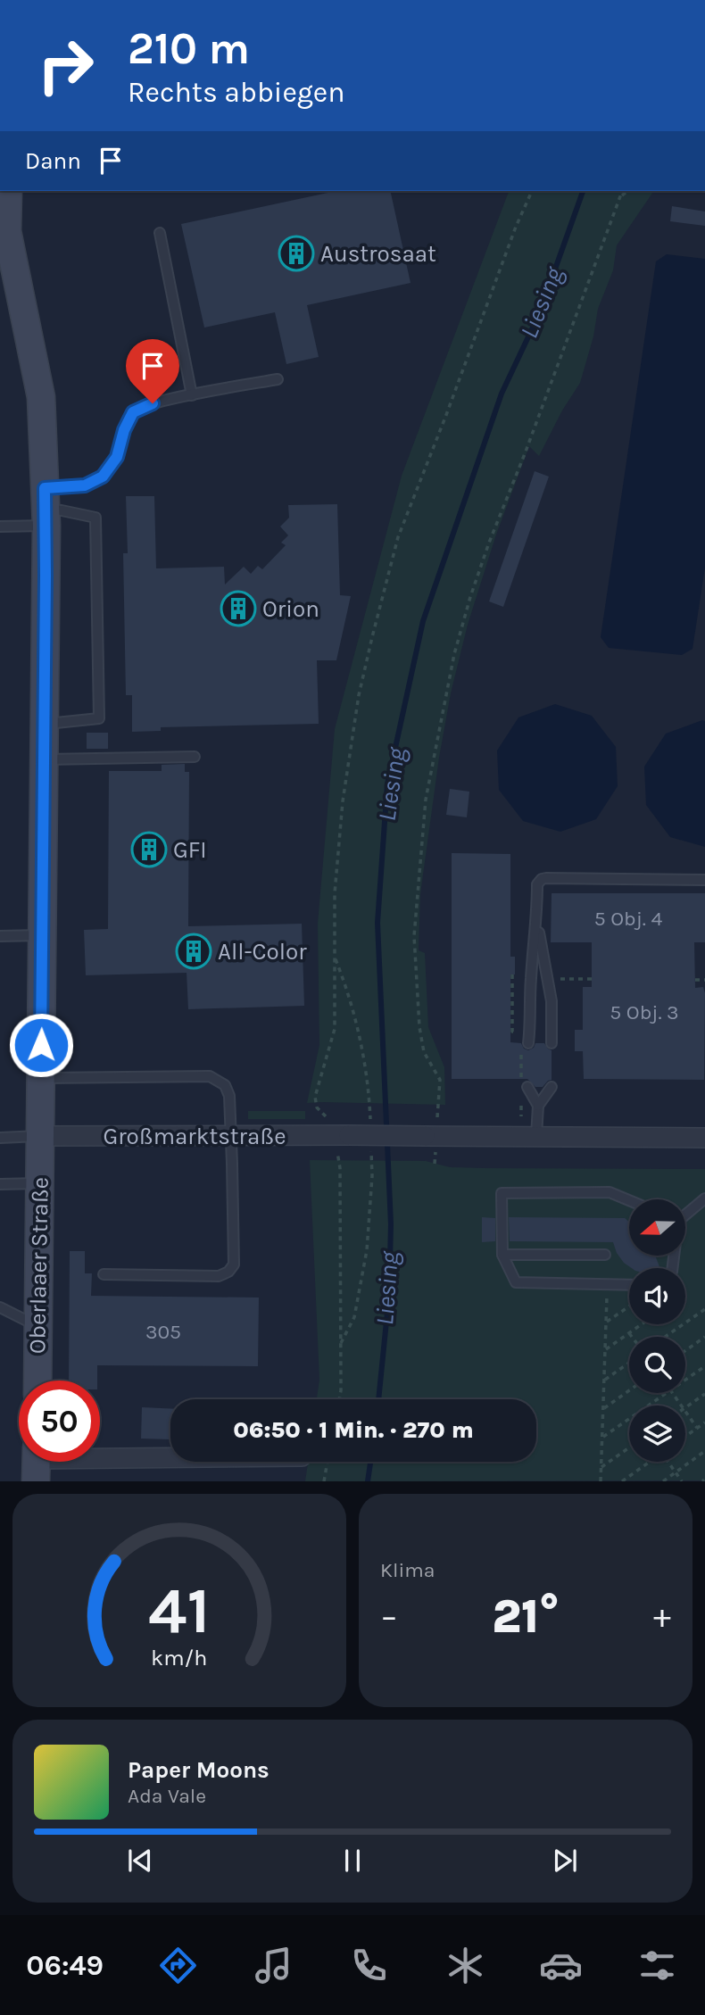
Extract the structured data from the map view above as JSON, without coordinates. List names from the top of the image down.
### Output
{
  "streets": {
    "main road": ["Oberlaaer Straße"],
    "street": ["Großmarktstraße"]
  },
  "crossings": [
    ["Großmarktstraße", "Oberlaaer Straße"]
  ],
  "water": ["Liesing"],
  "places": {
    "building": [
      "Austrosaat",
      "Orion",
      "GFI",
      "All-Color"
    ]
  },
  "house_numbers": ["5 Obj. 4", "5 Obj. 3", "305"],
  "north": "left",
  "page": {
    "turn": ["210 m", "Rechts abbiegen"],
    "then": "Dann",
    "limit": "50",
    "trip": "06:50 · 1 Min. · 270 m",
    "tile": "Klima",
    "heat": ["−", "21°", "+"],
    "song": ["Paper Moons", "Ada Vale"],
    "tabs": "06:49",
    "gauge": ["41", "km/h"]
  }
}
